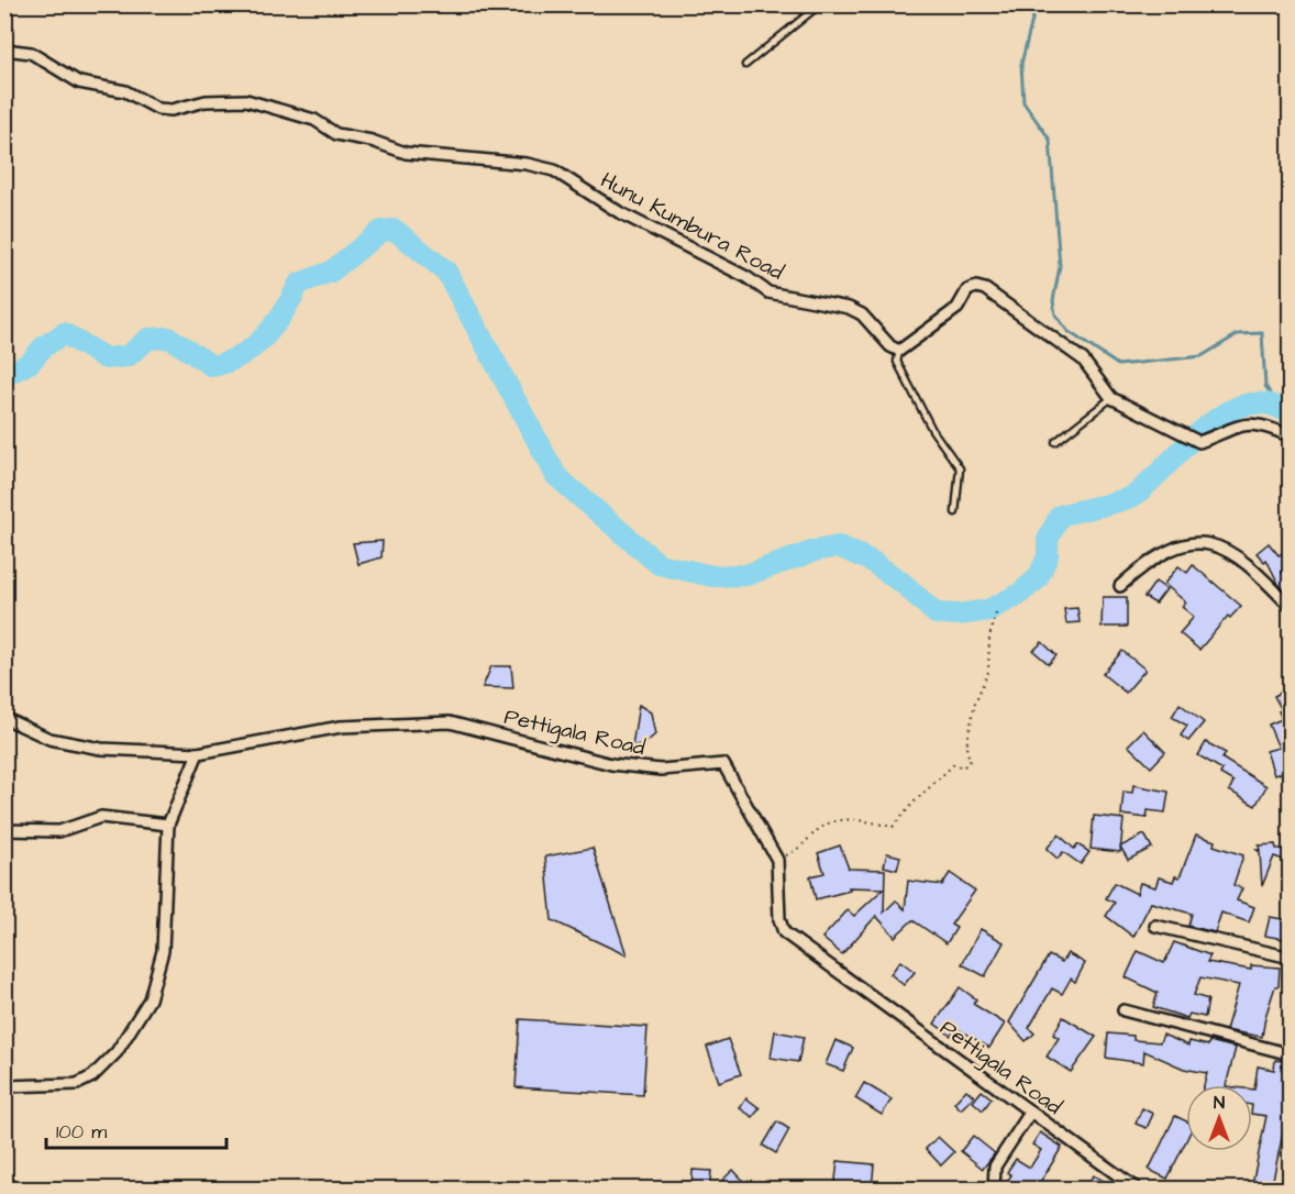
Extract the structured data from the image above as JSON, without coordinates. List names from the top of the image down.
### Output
{
  "streets": {
    "street": ["Hunu Kumbura Road", "Pettigala Road"]
  },
  "scale_bar": "100 m",
  "north": "top"
}
